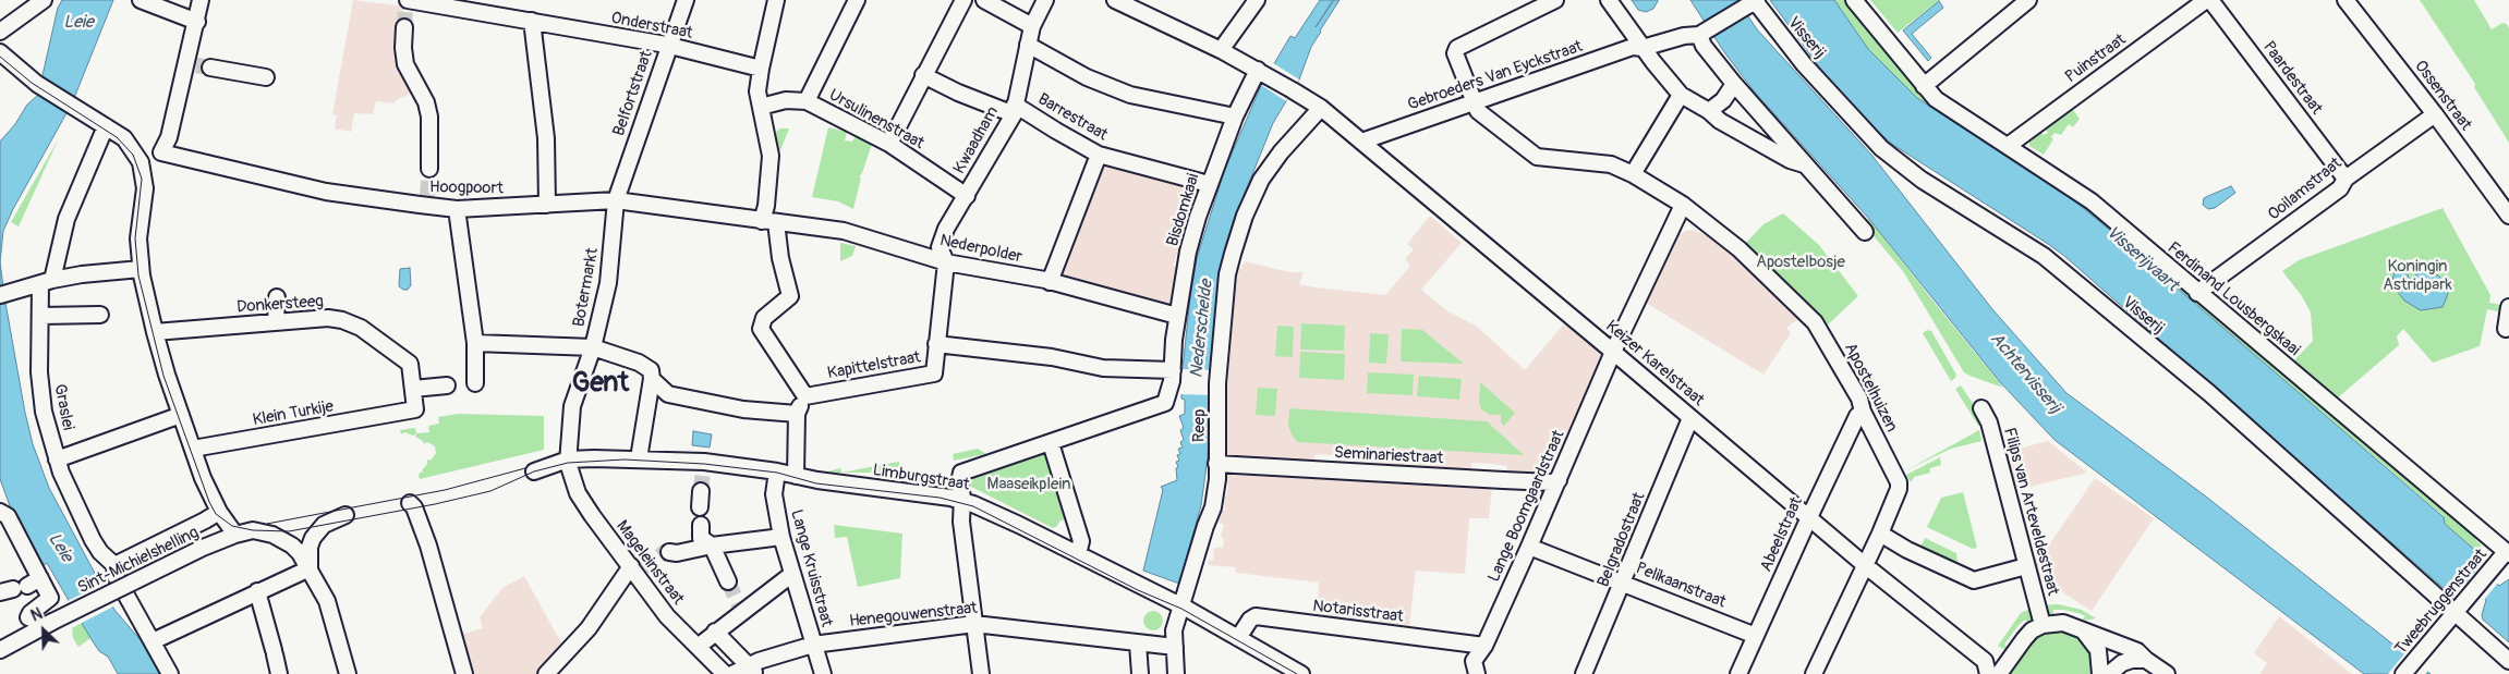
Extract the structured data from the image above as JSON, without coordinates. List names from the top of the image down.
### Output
{
  "streets": {
    "street": [
      "Onderstraat",
      "Visserij",
      "Puinstraat",
      "Gebroeders Van Eyckstraat",
      "Paardestraat",
      "Belfortstraat",
      "Ossenstraat",
      "Barrestraat",
      "Ursulinenstraat",
      "Kwaadham",
      "Hoogpoort",
      "Ooilamstraat",
      "Bisdomkaai",
      "Nederpolder",
      "Botermarkt",
      "Ferdinand Lousbergskaai",
      "Donkersteeg",
      "Keizer Karelstraat",
      "Kapittelstraat",
      "Apostelhuizen",
      "Graslei",
      "Klein Turkije",
      "Reep",
      "Seminariestraat",
      "Limburgstraat",
      "Lange Boomgaardstraat",
      "Filips van Arteveldestraat",
      "Abeelstraat",
      "Belgradostraat",
      "Sint-Michielshelling",
      "Mageleinstraat",
      "Lange Kruisstraat",
      "Pelikaanstraat",
      "Tweebruggenstraat",
      "Notarisstraat",
      "Henegouwenstraat"
    ]
  },
  "crossings": [
    ["Onderstraat", "Belfortstraat"],
    ["Visserij", "Tweebruggenstraat"],
    ["Puinstraat", "Ferdinand Lousbergskaai"],
    ["Gebroeders Van Eyckstraat", "Keizer Karelstraat"],
    ["Gebroeders Van Eyckstraat", "Apostelhuizen"],
    ["Paardestraat", "Ooilamstraat"],
    ["Belfortstraat", "Hoogpoort"],
    ["Belfortstraat", "Botermarkt"],
    ["Ossenstraat", "Ooilamstraat"],
    ["Barrestraat", "Kwaadham"],
    ["Barrestraat", "Bisdomkaai"],
    ["Ursulinenstraat", "Kwaadham"],
    ["Kwaadham", "Nederpolder"],
    ["Kwaadham", "Kapittelstraat"],
    ["Hoogpoort", "Nederpolder"],
    ["Hoogpoort", "Botermarkt"],
    ["Ooilamstraat", "Ferdinand Lousbergskaai"],
    ["Bisdomkaai", "Nederpolder"],
    ["Bisdomkaai", "Keizer Karelstraat"],
    ["Nederpolder", "Kapittelstraat"],
    ["Botermarkt", "Mageleinstraat"],
    ["Ferdinand Lousbergskaai", "Tweebruggenstraat"],
    ["Donkersteeg", "Klein Turkije"],
    ["Keizer Karelstraat", "Apostelhuizen"],
    ["Keizer Karelstraat", "Reep"],
    ["Keizer Karelstraat", "Lange Boomgaardstraat"],
    ["Keizer Karelstraat", "Abeelstraat"],
    ["Keizer Karelstraat", "Belgradostraat"],
    ["Apostelhuizen", "Lange Boomgaardstraat"],
    ["Apostelhuizen", "Abeelstraat"],
    ["Reep", "Seminariestraat"],
    ["Reep", "Limburgstraat"],
    ["Reep", "Henegouwenstraat"],
    ["Seminariestraat", "Lange Boomgaardstraat"],
    ["Limburgstraat", "Mageleinstraat"],
    ["Limburgstraat", "Lange Kruisstraat"],
    ["Limburgstraat", "Notarisstraat"],
    ["Lange Boomgaardstraat", "Pelikaanstraat"],
    ["Lange Boomgaardstraat", "Notarisstraat"],
    ["Abeelstraat", "Pelikaanstraat"],
    ["Belgradostraat", "Pelikaanstraat"],
    ["Lange Kruisstraat", "Henegouwenstraat"]
  ],
  "districts": ["Gent"],
  "water": [
    "Leie",
    "Visserijvaart",
    "Nederschelde",
    "Achtervisserij"
  ],
  "parks": ["Apostelbosje", "Koningin Astridpark", "Maaseikplein"],
  "north": "top left"
}
